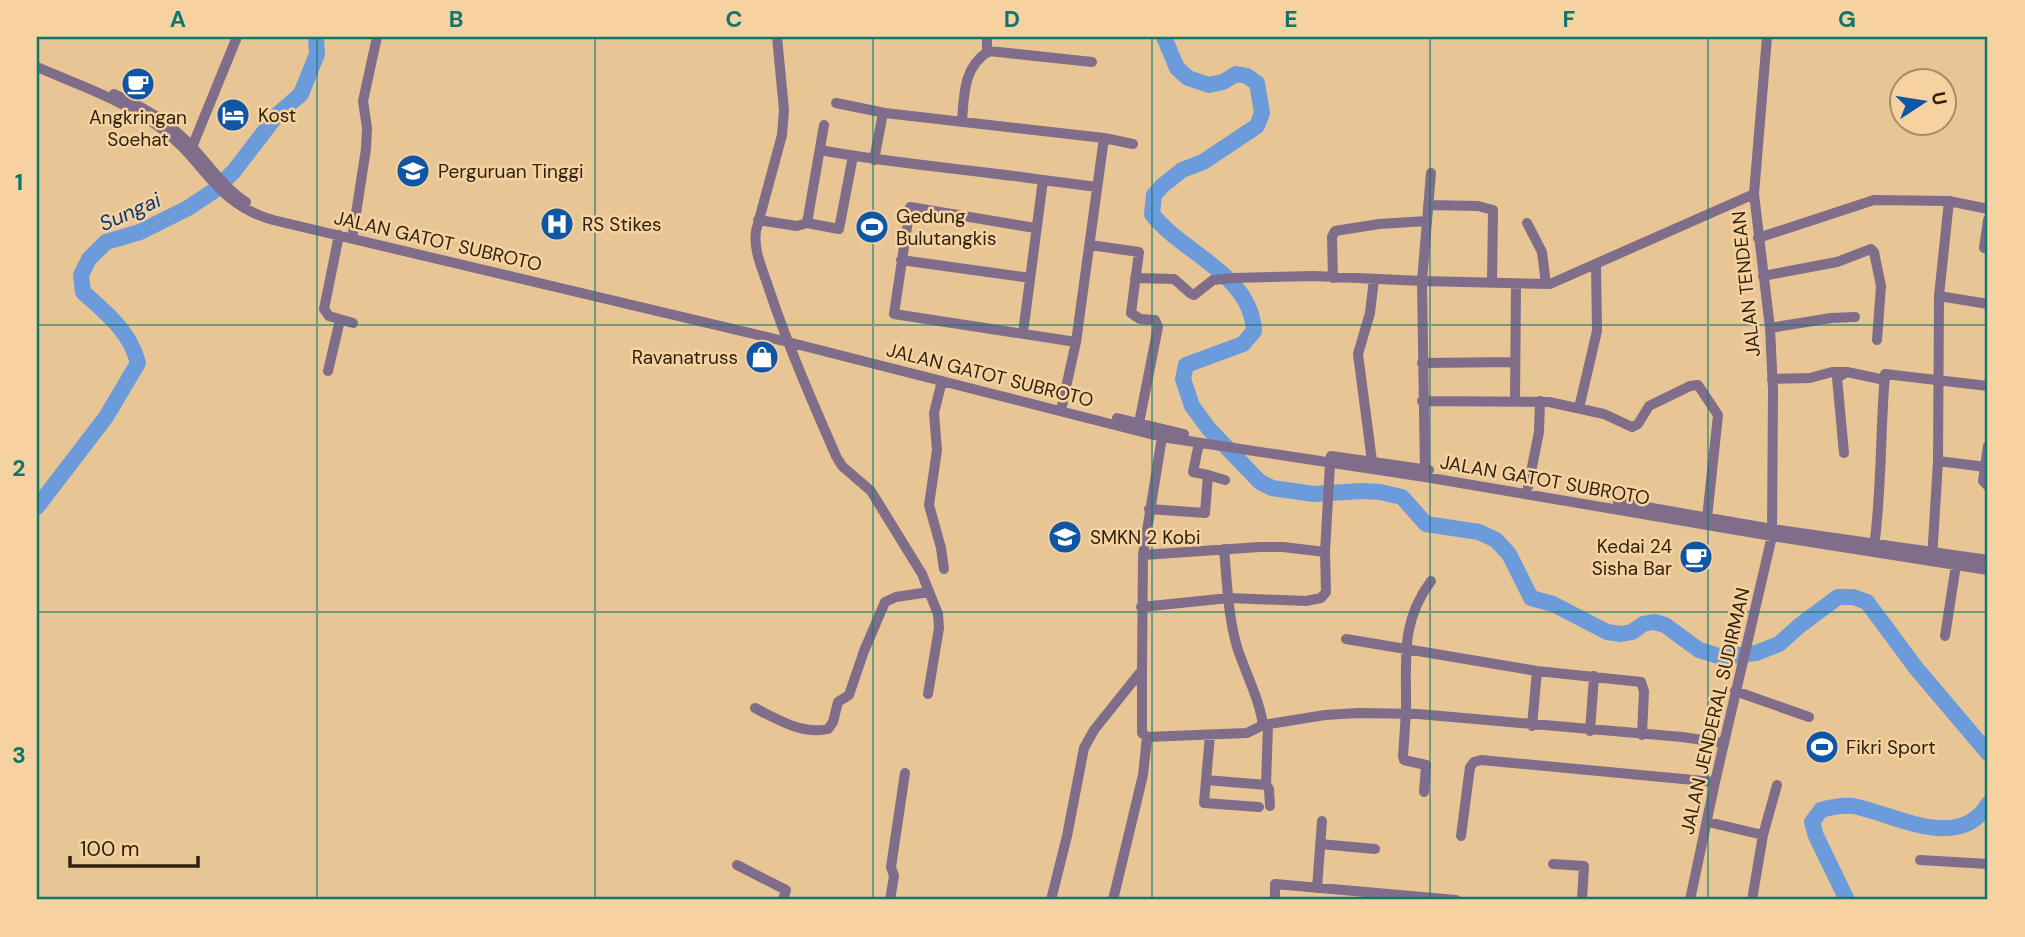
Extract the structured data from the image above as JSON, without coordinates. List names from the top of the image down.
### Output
{
  "streets": {
    "street": ["JALAN GATOT SUBROTO", "JALAN TENDEAN", "JALAN JENDERAL SUDIRMAN"]
  },
  "crossings": [
    ["JALAN GATOT SUBROTO", "JALAN TENDEAN"],
    ["JALAN GATOT SUBROTO", "JALAN JENDERAL SUDIRMAN"],
    ["JALAN TENDEAN", "JALAN JENDERAL SUDIRMAN"]
  ],
  "water": ["Sungai"],
  "places": {
    "cafe": ["Angkringan Soehat", "Kedai 24 Sisha Bar"],
    "hotel": ["Kost"],
    "school or university": ["Perguruan Tinggi", "SMKN 2 Kobi"],
    "hospital": ["RS Stikes"],
    "sports": ["Gedung Bulutangkis", "Fikri Sport"],
    "shop": ["Ravanatruss"]
  },
  "scale_bar": "100 m",
  "north": "right",
  "grid": {
    "columns": [
      "A",
      "B",
      "C",
      "D",
      "E",
      "F",
      "G"
    ],
    "rows": ["1", "2", "3"]
  }
}
